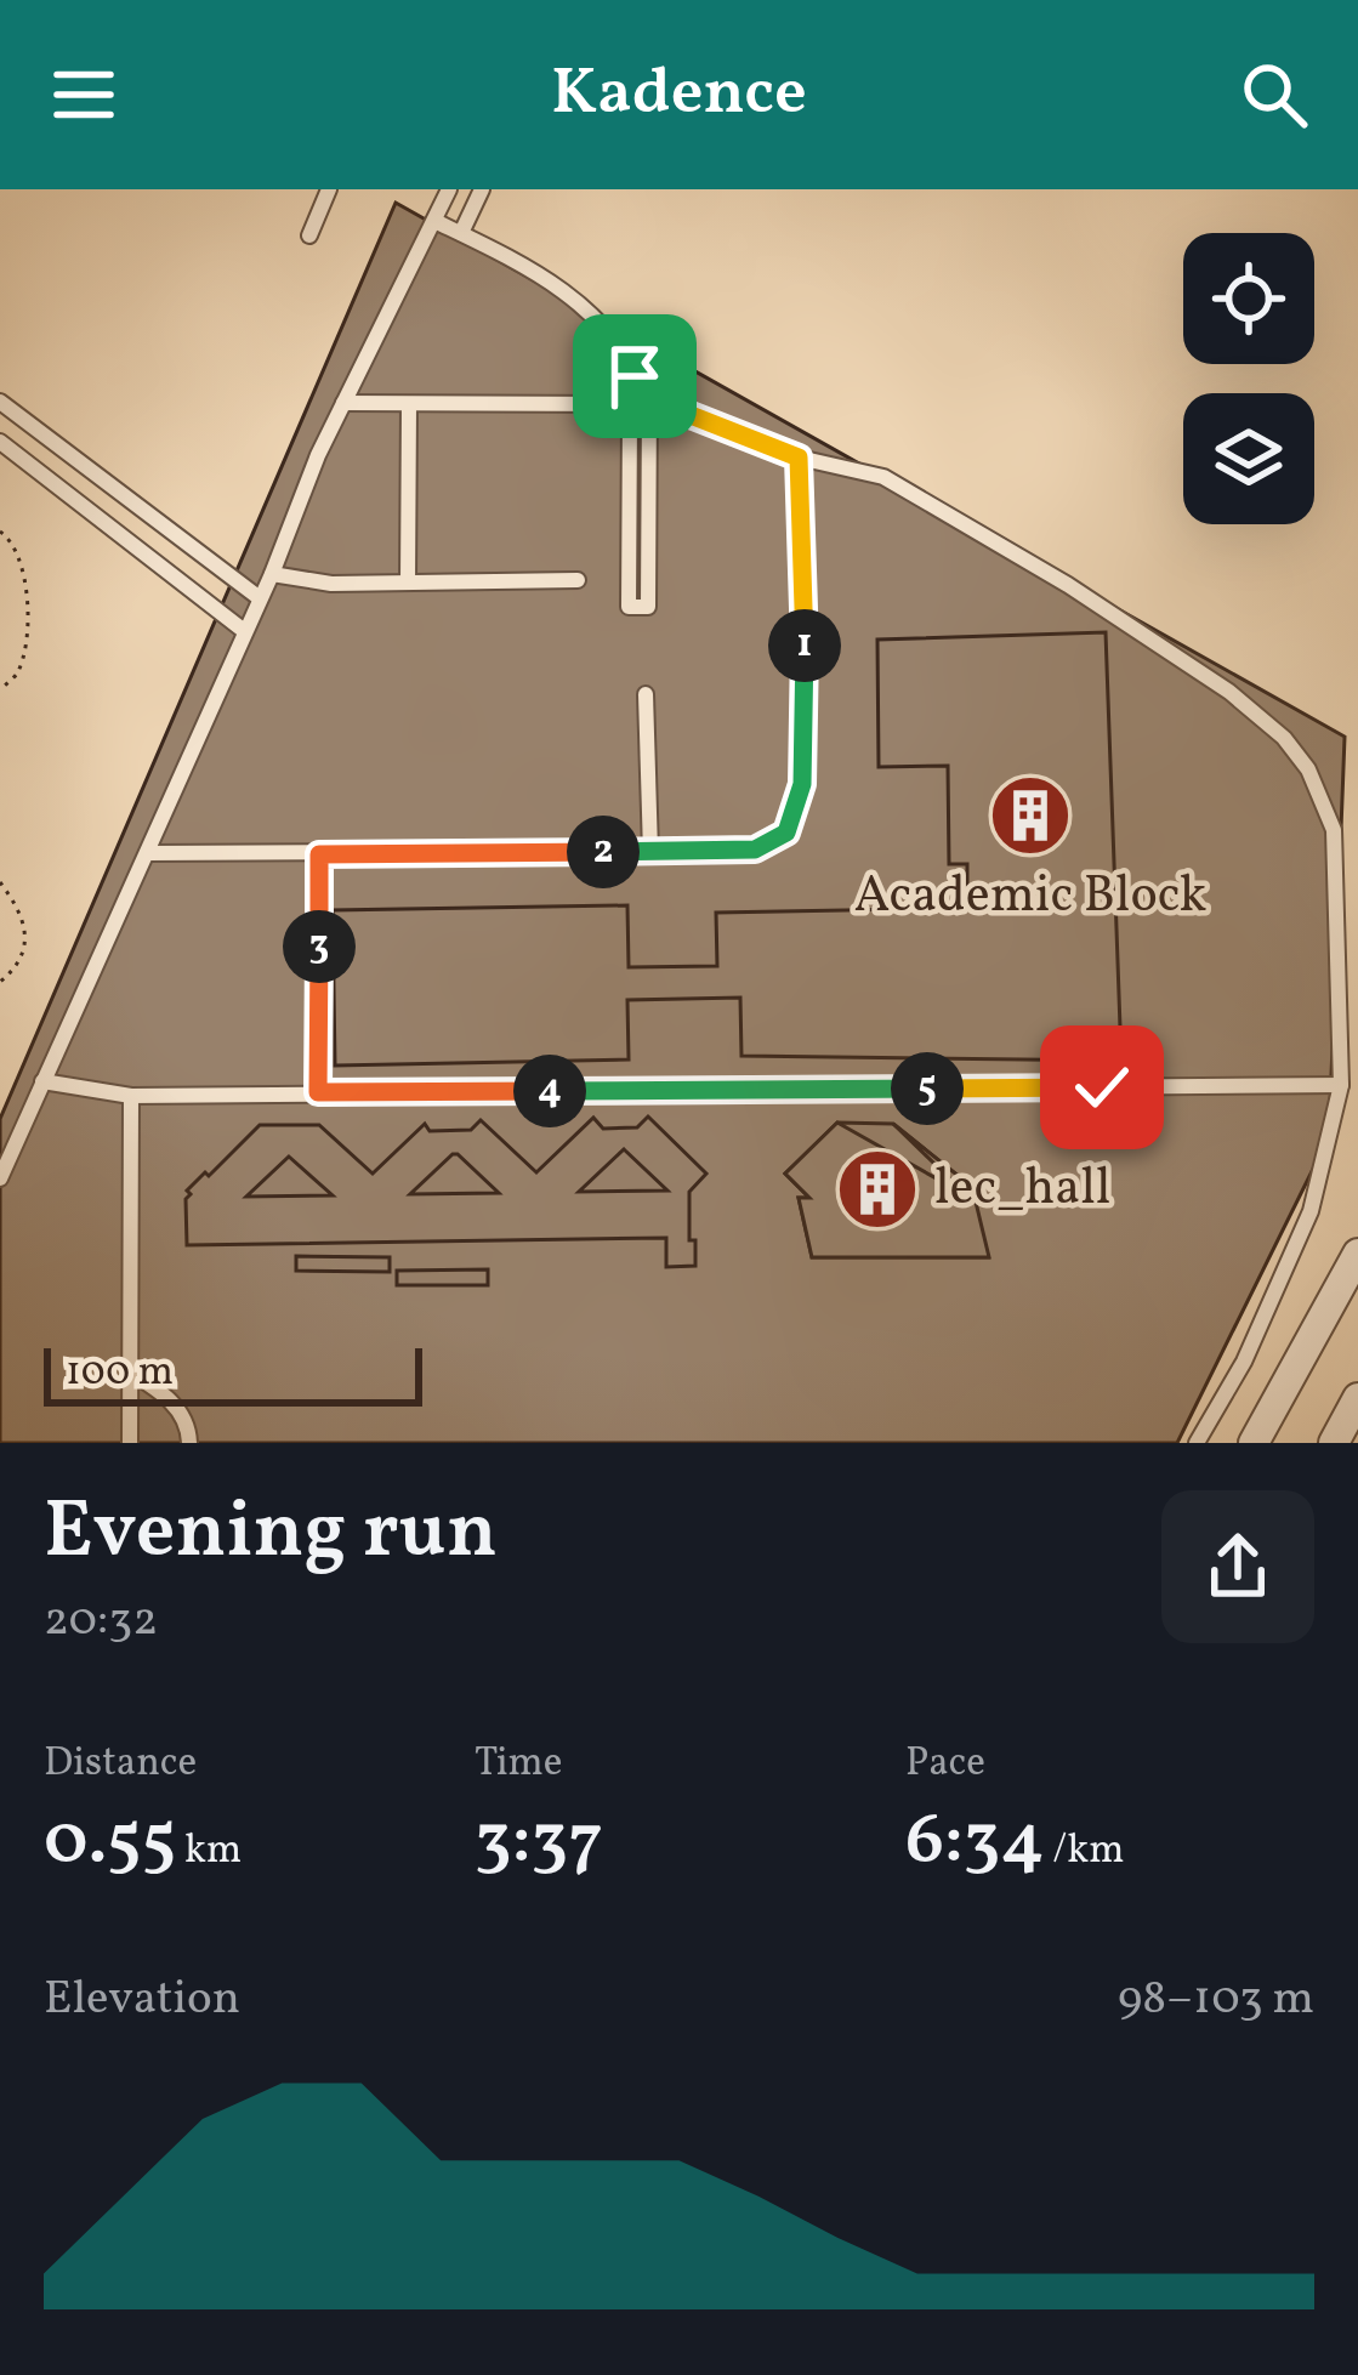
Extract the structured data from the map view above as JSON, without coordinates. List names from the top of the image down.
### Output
{
  "places": {
    "building": ["Academic Block", "lec_hall"]
  },
  "scale_bar": "100 m",
  "page": {
    "header": "Kadence",
    "pins": [
      "1",
      "2",
      "3",
      "5",
      "4"
    ],
    "scale": "100 m",
    "heading": ["Evening run", "20:32"],
    "stats": [
      ["Distance", "0.55 km"],
      ["Time", "3:37"],
      ["Pace", "6:34 /km"]
    ],
    "chart": ["Elevation", "98–103 m"]
  }
}
